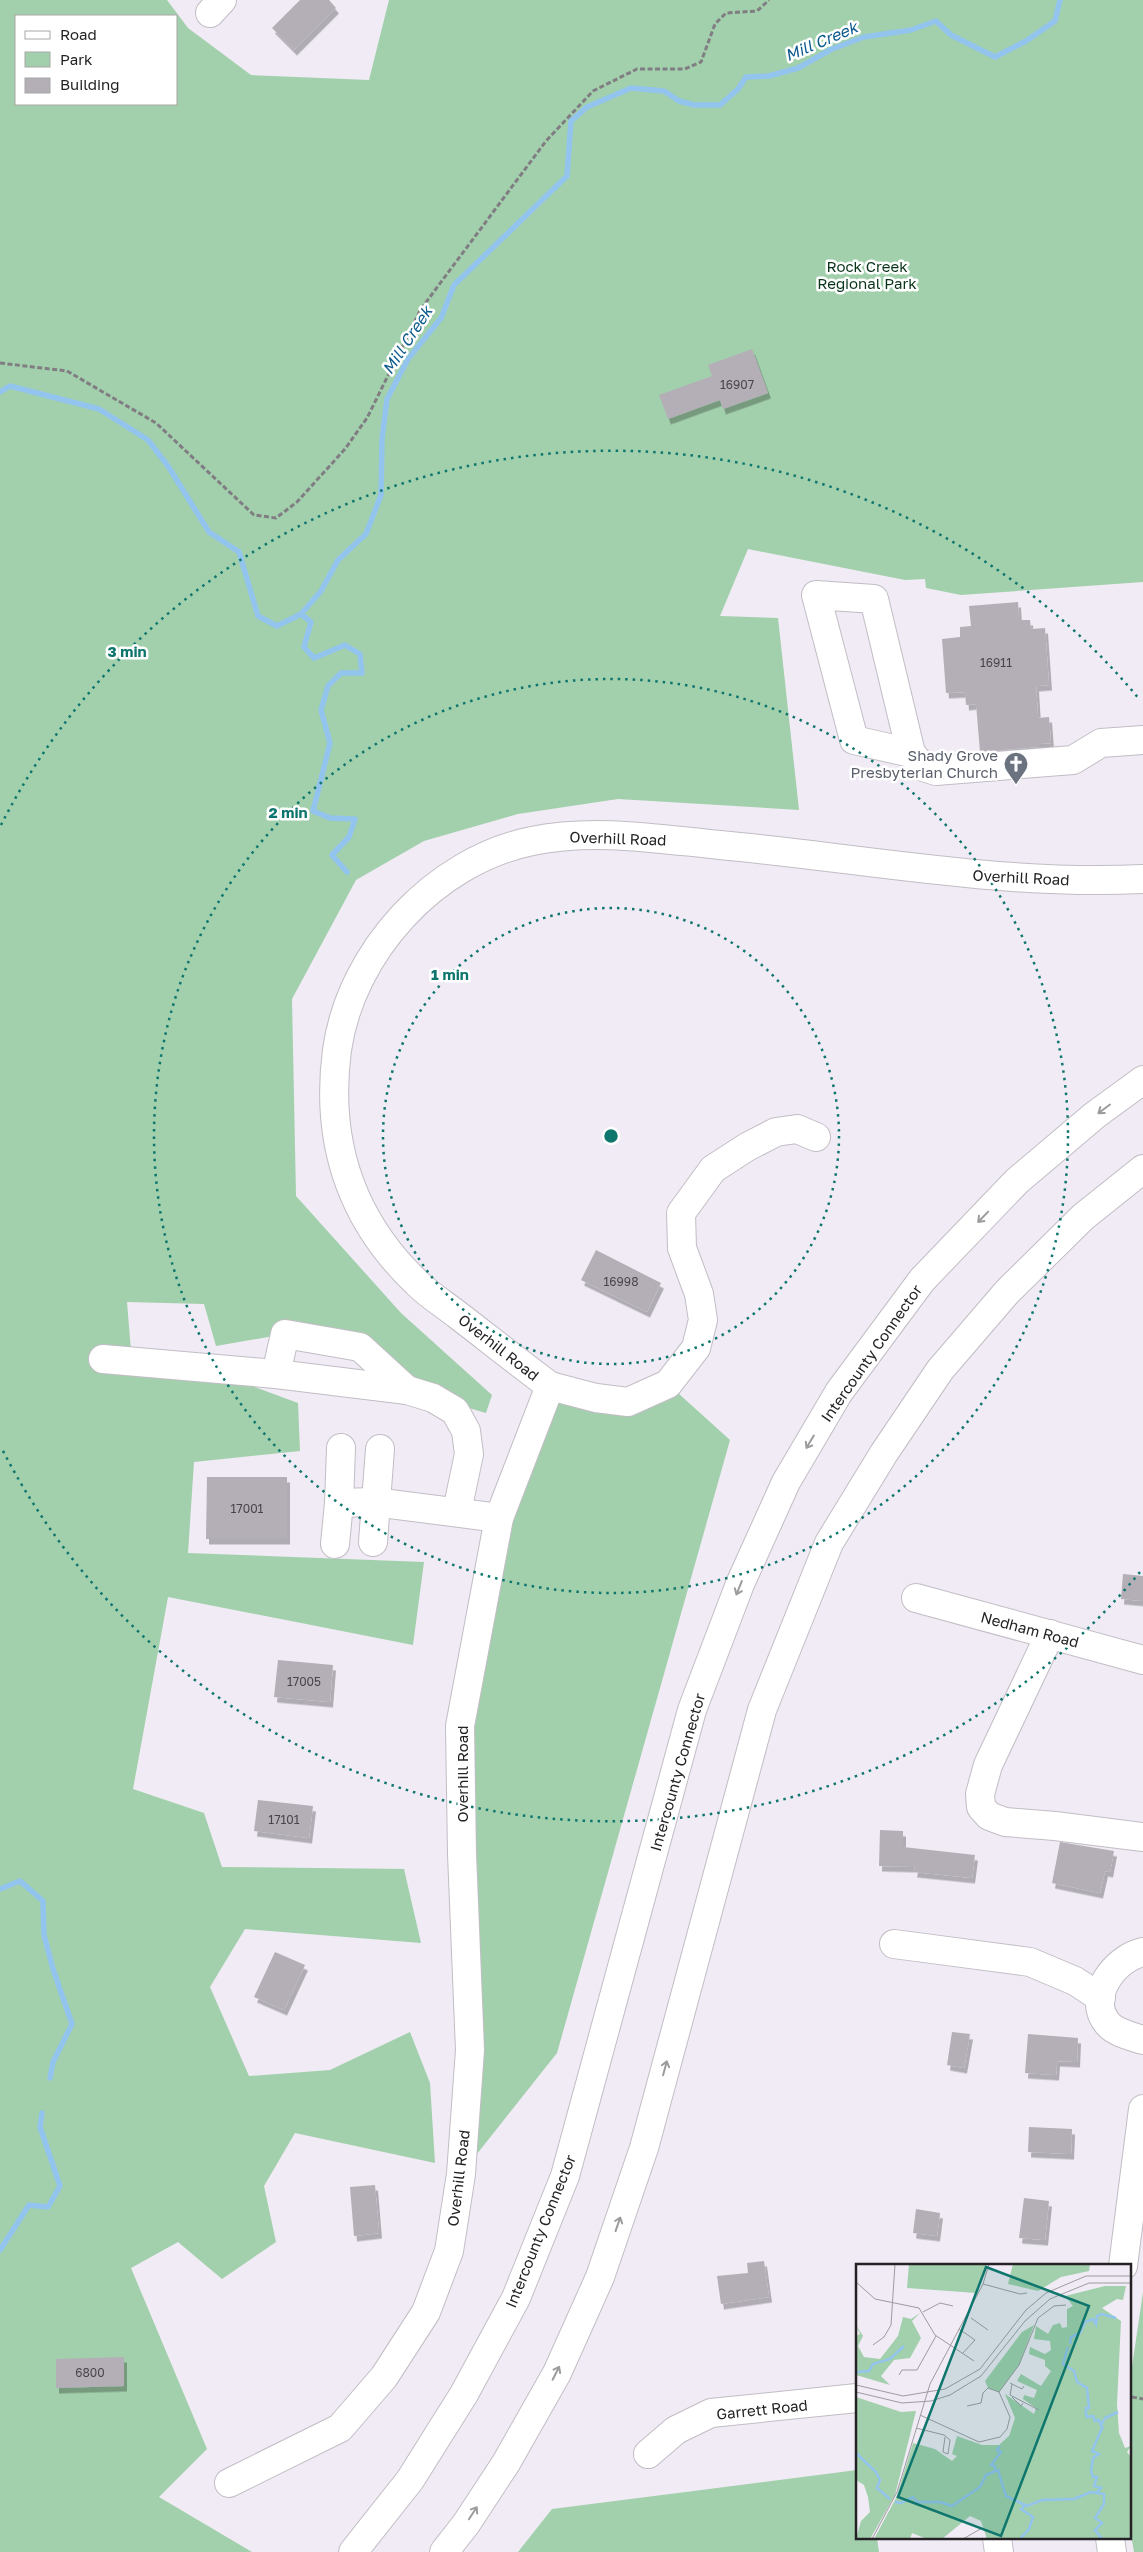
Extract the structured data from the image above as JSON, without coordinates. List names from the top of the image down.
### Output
{
  "streets": {
    "main road": [
      "Overhill Road",
      "Intercounty Connector",
      "Nedham Road",
      "Garrett Road"
    ]
  },
  "water": ["Mill Creek"],
  "parks": ["Rock Creek Regional Park"],
  "places": {
    "church": ["Shady Grove Presbyterian Church"]
  },
  "house_numbers": [
    "16907",
    "16911",
    "16998",
    "17001",
    "17005",
    "17101",
    "6800"
  ],
  "legend": ["Road", "Park", "Building"],
  "rings": ["3 min", "2 min", "1 min"]
}
